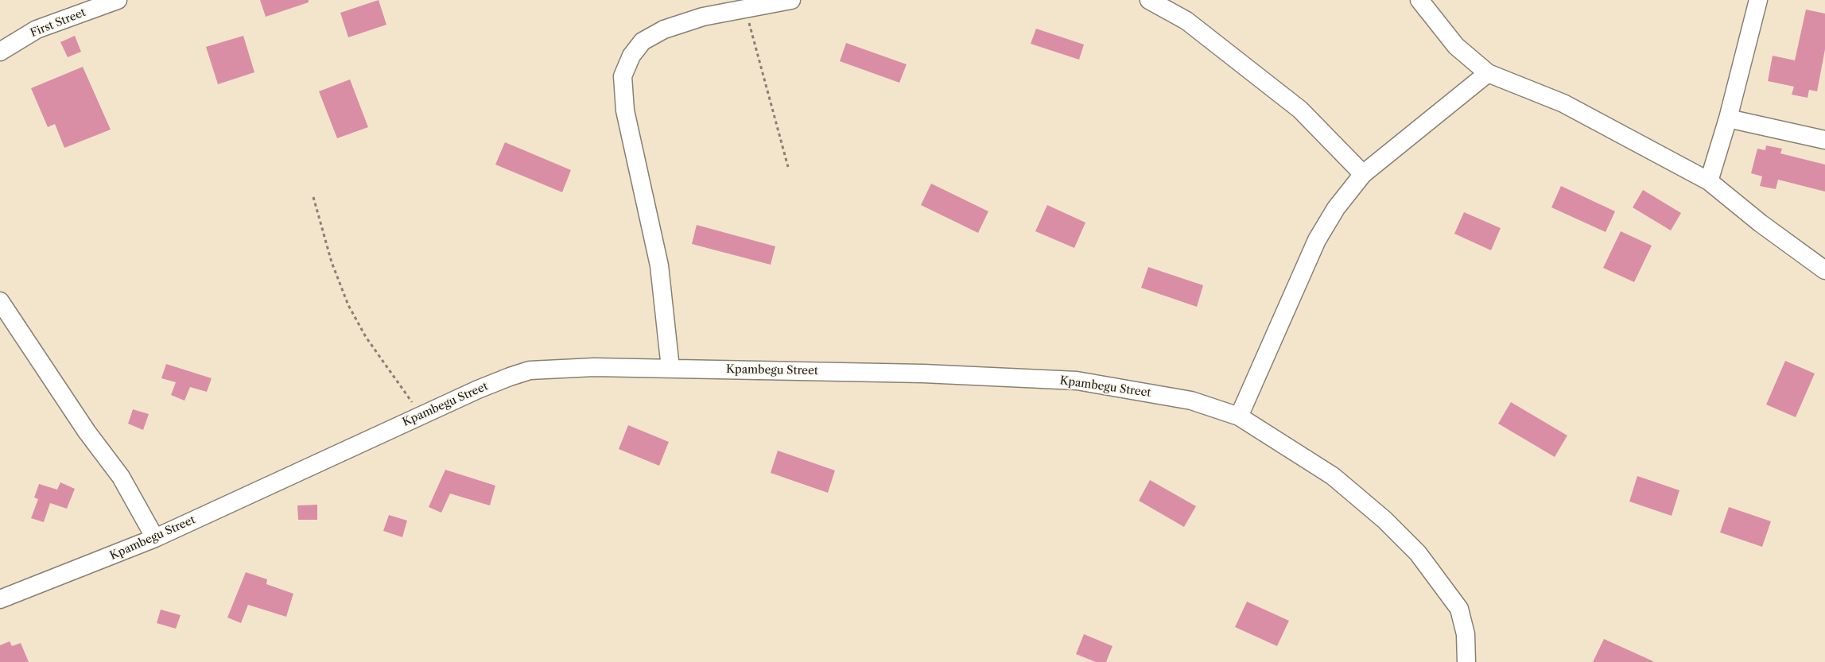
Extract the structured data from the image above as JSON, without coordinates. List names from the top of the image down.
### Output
{
  "streets": {
    "street": ["First Street", "Kpambegu Street"]
  }
}
